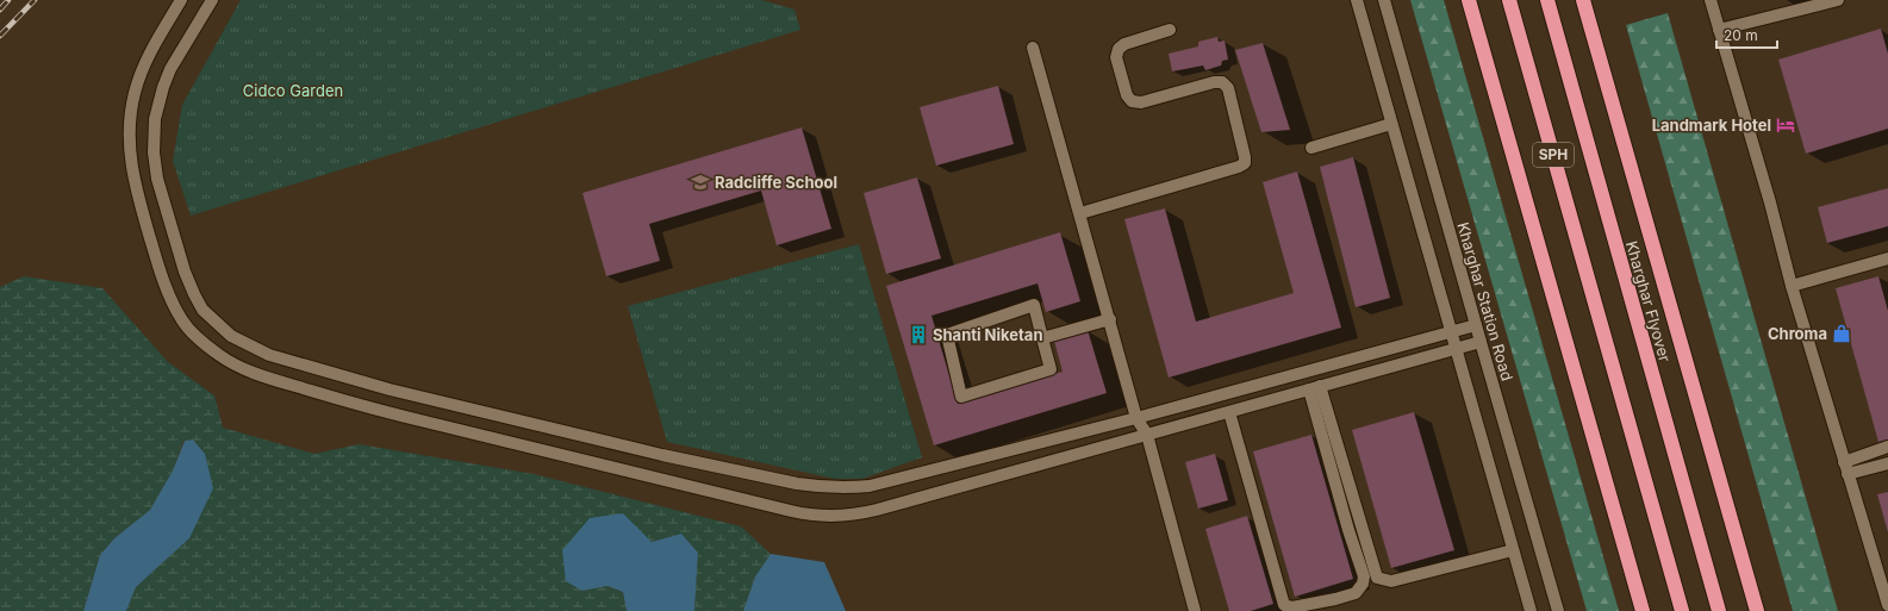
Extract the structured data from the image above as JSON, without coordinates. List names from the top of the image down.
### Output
{
  "streets": {
    "highway": ["SPH", "Kharghar Flyover"],
    "street": ["Kharghar Station Road"]
  },
  "parks": ["Cidco Garden"],
  "places": {
    "hotel": ["Landmark Hotel"],
    "school or university": ["Radcliffe School"],
    "shop": ["Chroma"],
    "building": ["Shanti Niketan"]
  },
  "scale_bar": "20 m"
}
